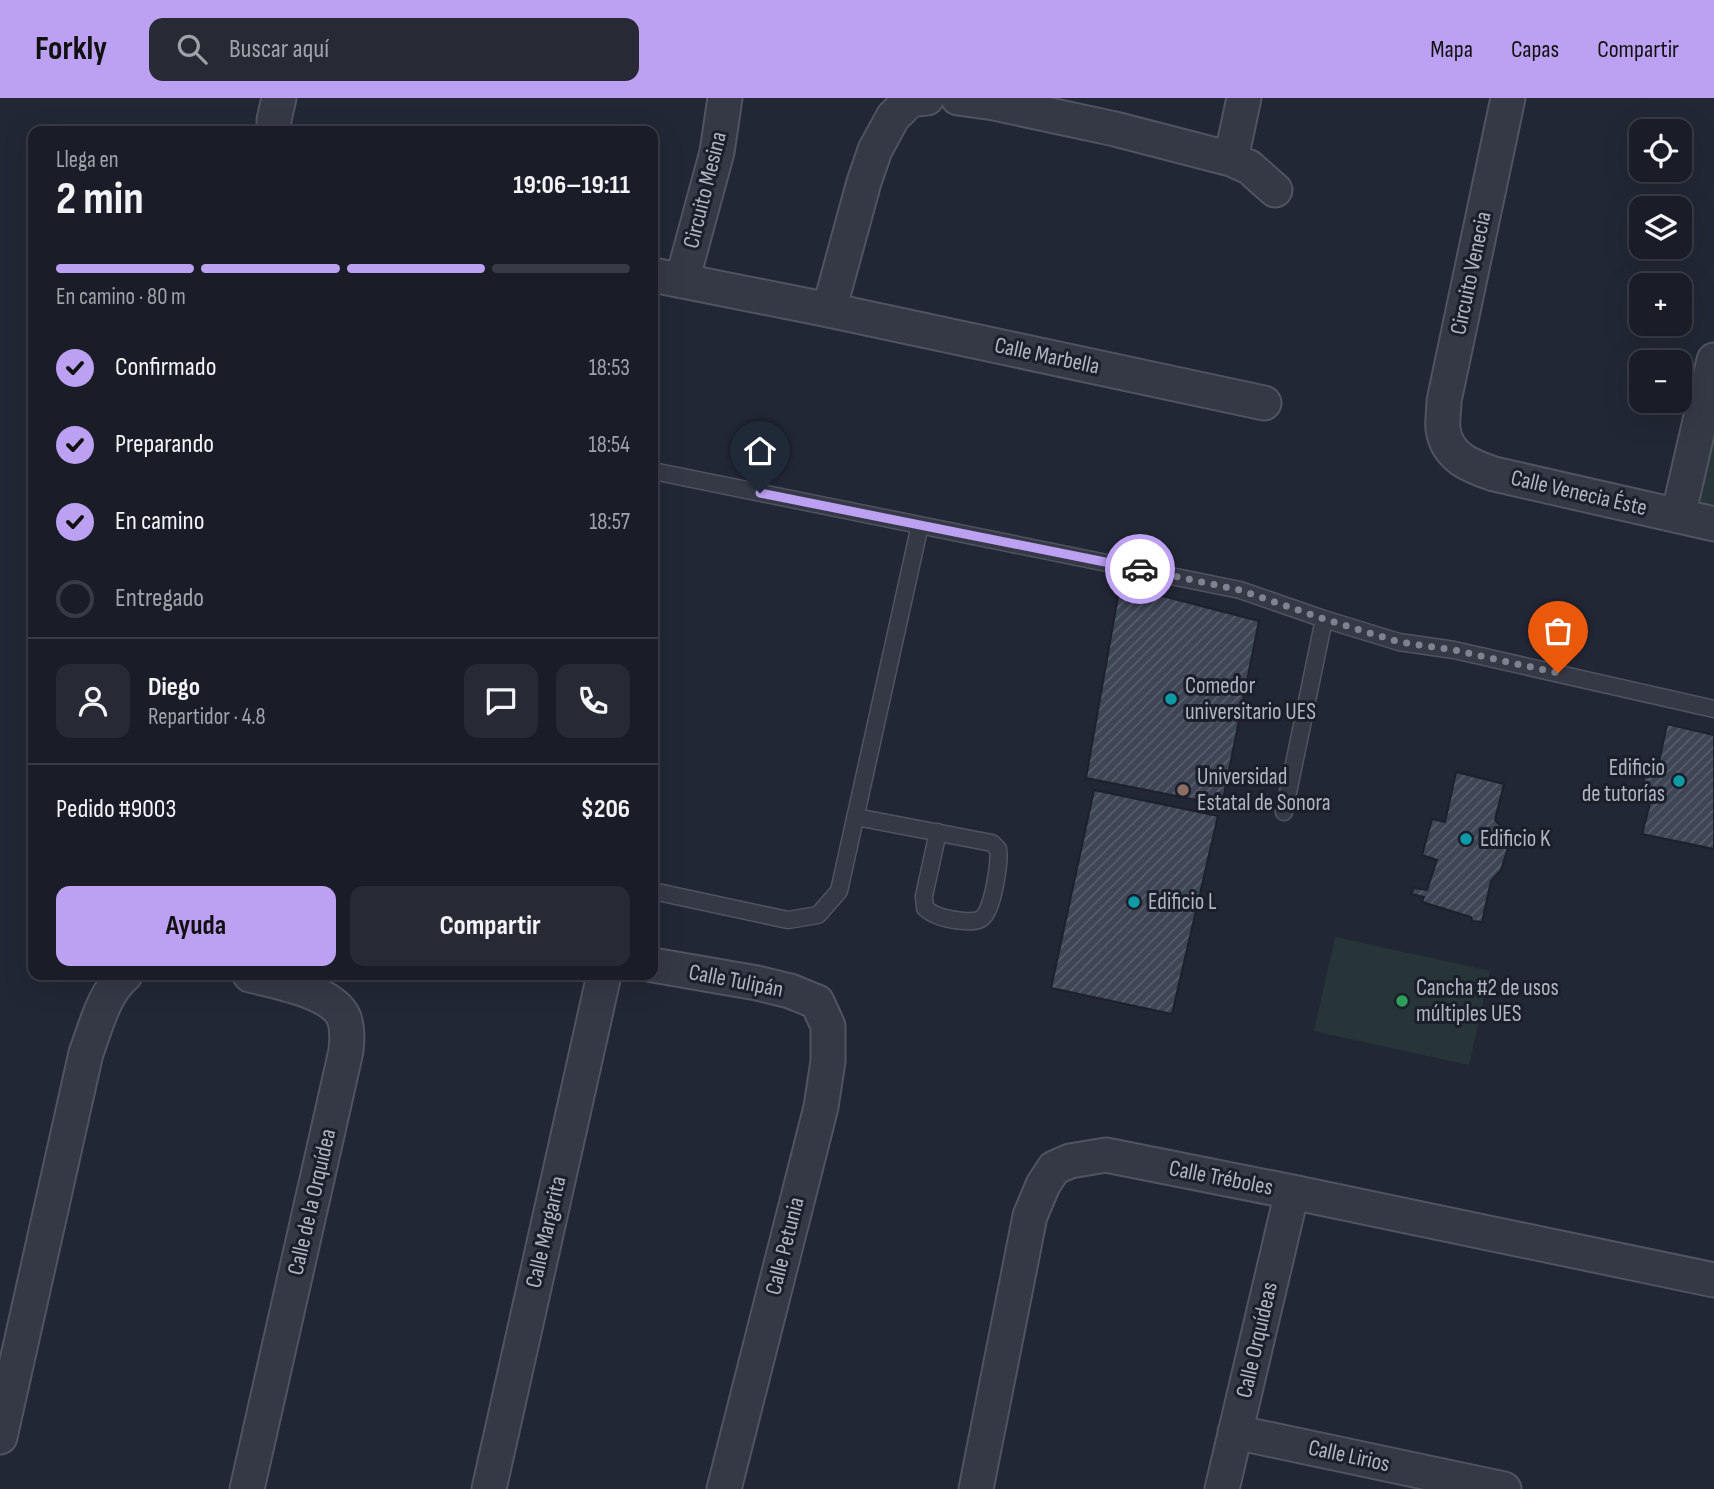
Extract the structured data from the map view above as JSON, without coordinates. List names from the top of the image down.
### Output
{
  "streets": {
    "street": [
      "Circuito Mesina",
      "Circuito Venecia",
      "Calle Marbella",
      "Calle Venecia Éste",
      "Calle Tulipán",
      "Calle Tréboles",
      "Calle de la Orquídea",
      "Calle Margarita",
      "Calle Petunia",
      "Calle Orquídeas",
      "Calle Lirios"
    ]
  },
  "crossings": [
    ["Circuito Mesina", "Calle Marbella"],
    ["Circuito Venecia", "Calle Venecia Éste"],
    ["Calle Tulipán", "Calle Petunia"],
    ["Calle Tréboles", "Calle Orquídeas"],
    ["Calle Orquídeas", "Calle Lirios"]
  ],
  "places": [
    "Comedor universitario UES",
    "Edificio de tutorías",
    "Universidad Estatal de Sonora",
    "Edificio K",
    "Edificio L",
    "Cancha #2 de usos múltiples UES"
  ],
  "page": {
    "header": "Forkly",
    "search": "Buscar aquí",
    "nav": ["Mapa", "Capas", "Compartir"],
    "map_buttons": ["+", "−"],
    "heading": ["2 min", "Llega en", "19:06–19:11"],
    "panel": [
      "Diego",
      "Repartidor · 4.8",
      "Pedido #9003",
      "$206"
    ],
    "bar": "En camino · 80 m",
    "list": [
      ["Confirmado", "18:53"],
      ["Preparando", "18:54"],
      ["En camino", "18:57"],
      "Entregado"
    ],
    "buttons": ["Ayuda", "Compartir"]
  }
}
